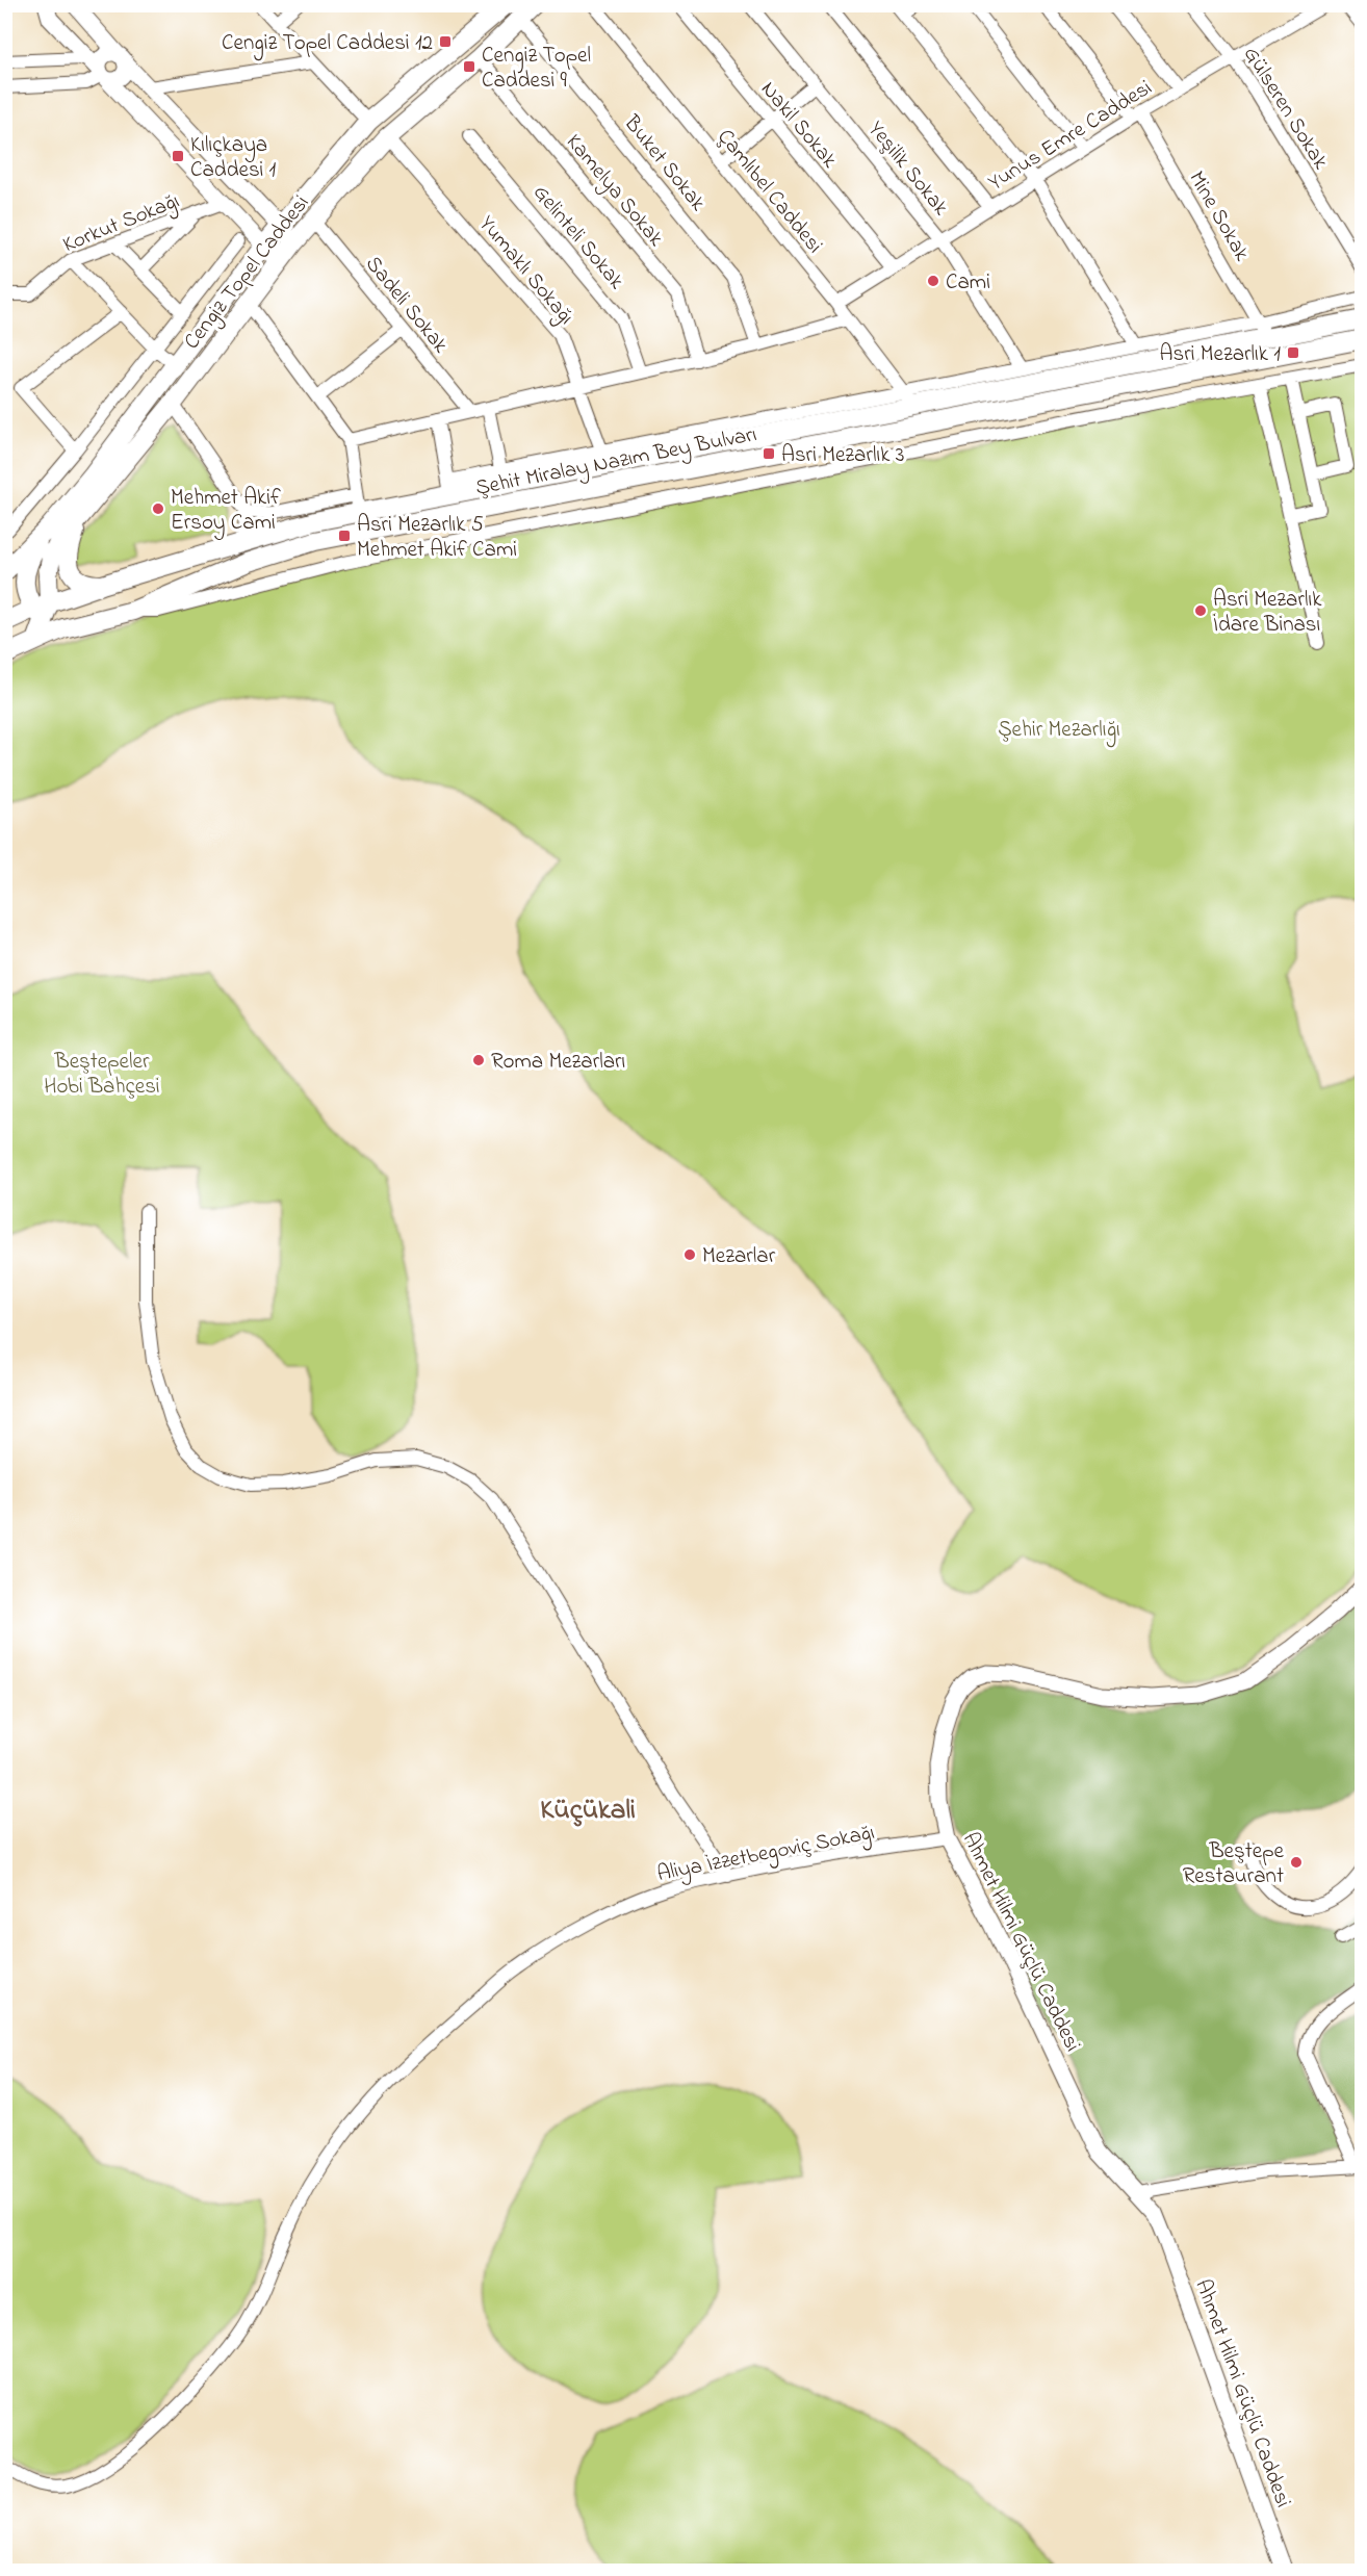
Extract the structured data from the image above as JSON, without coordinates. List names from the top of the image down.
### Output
{
  "streets": {
    "main road": ["Cengiz Topel Caddesi", "Şehit Miralay Nazım Bey Bulvarı"],
    "street": [
      "Gülseren Sokak",
      "Nakil Sokak",
      "Yunus Emre Caddesi",
      "Buket Sokak",
      "Yeşilik Sokak",
      "Kamelya Sokak",
      "Çamlıbel Caddesi",
      "Mine Sokak",
      "Korkut Sokağı",
      "Gelinteli Sokak",
      "Yumaklı Sokağı",
      "Sadeli Sokak",
      "Aliya İzzetbegoviç Sokağı",
      "Ahmet Hilmi Güçlü Caddesi"
    ]
  },
  "crossings": [
    ["Gülseren Sokak", "Yunus Emre Caddesi"],
    ["Nakil Sokak", "Yunus Emre Caddesi"],
    ["Yunus Emre Caddesi", "Yeşilik Sokak"],
    ["Yunus Emre Caddesi", "Çamlıbel Caddesi"],
    ["Yunus Emre Caddesi", "Mine Sokak"],
    ["Buket Sokak", "Cengiz Topel Caddesi"],
    ["Kamelya Sokak", "Cengiz Topel Caddesi"],
    ["Çamlıbel Caddesi", "Şehit Miralay Nazım Bey Bulvarı"],
    ["Mine Sokak", "Şehit Miralay Nazım Bey Bulvarı"],
    ["Yumaklı Sokağı", "Cengiz Topel Caddesi"],
    ["Cengiz Topel Caddesi", "Sadeli Sokak"],
    ["Cengiz Topel Caddesi", "Şehit Miralay Nazım Bey Bulvarı"],
    ["Aliya İzzetbegoviç Sokağı", "Ahmet Hilmi Güçlü Caddesi"]
  ],
  "districts": ["Küçükali"],
  "parks": ["Şehir Mezarlığı", "Beştepeler Hobi Bahçesi"],
  "places": {
    "transit": [
      "Cengiz Topel Caddesi 12",
      "Cengiz Topel Caddesi 9",
      "Kılıçkaya Caddesi 1",
      "Asri Mezarlık 1",
      "Asri Mezarlık 3",
      "Asri Mezarlık 5 Mehmet Akif Cami"
    ],
    "other": [
      "Cami",
      "Mehmet Akif Ersoy Cami",
      "Asri Mezarlık İdare Binası",
      "Roma Mezarları",
      "Mezarlar",
      "Beştepe Restaurant"
    ]
  }
}
